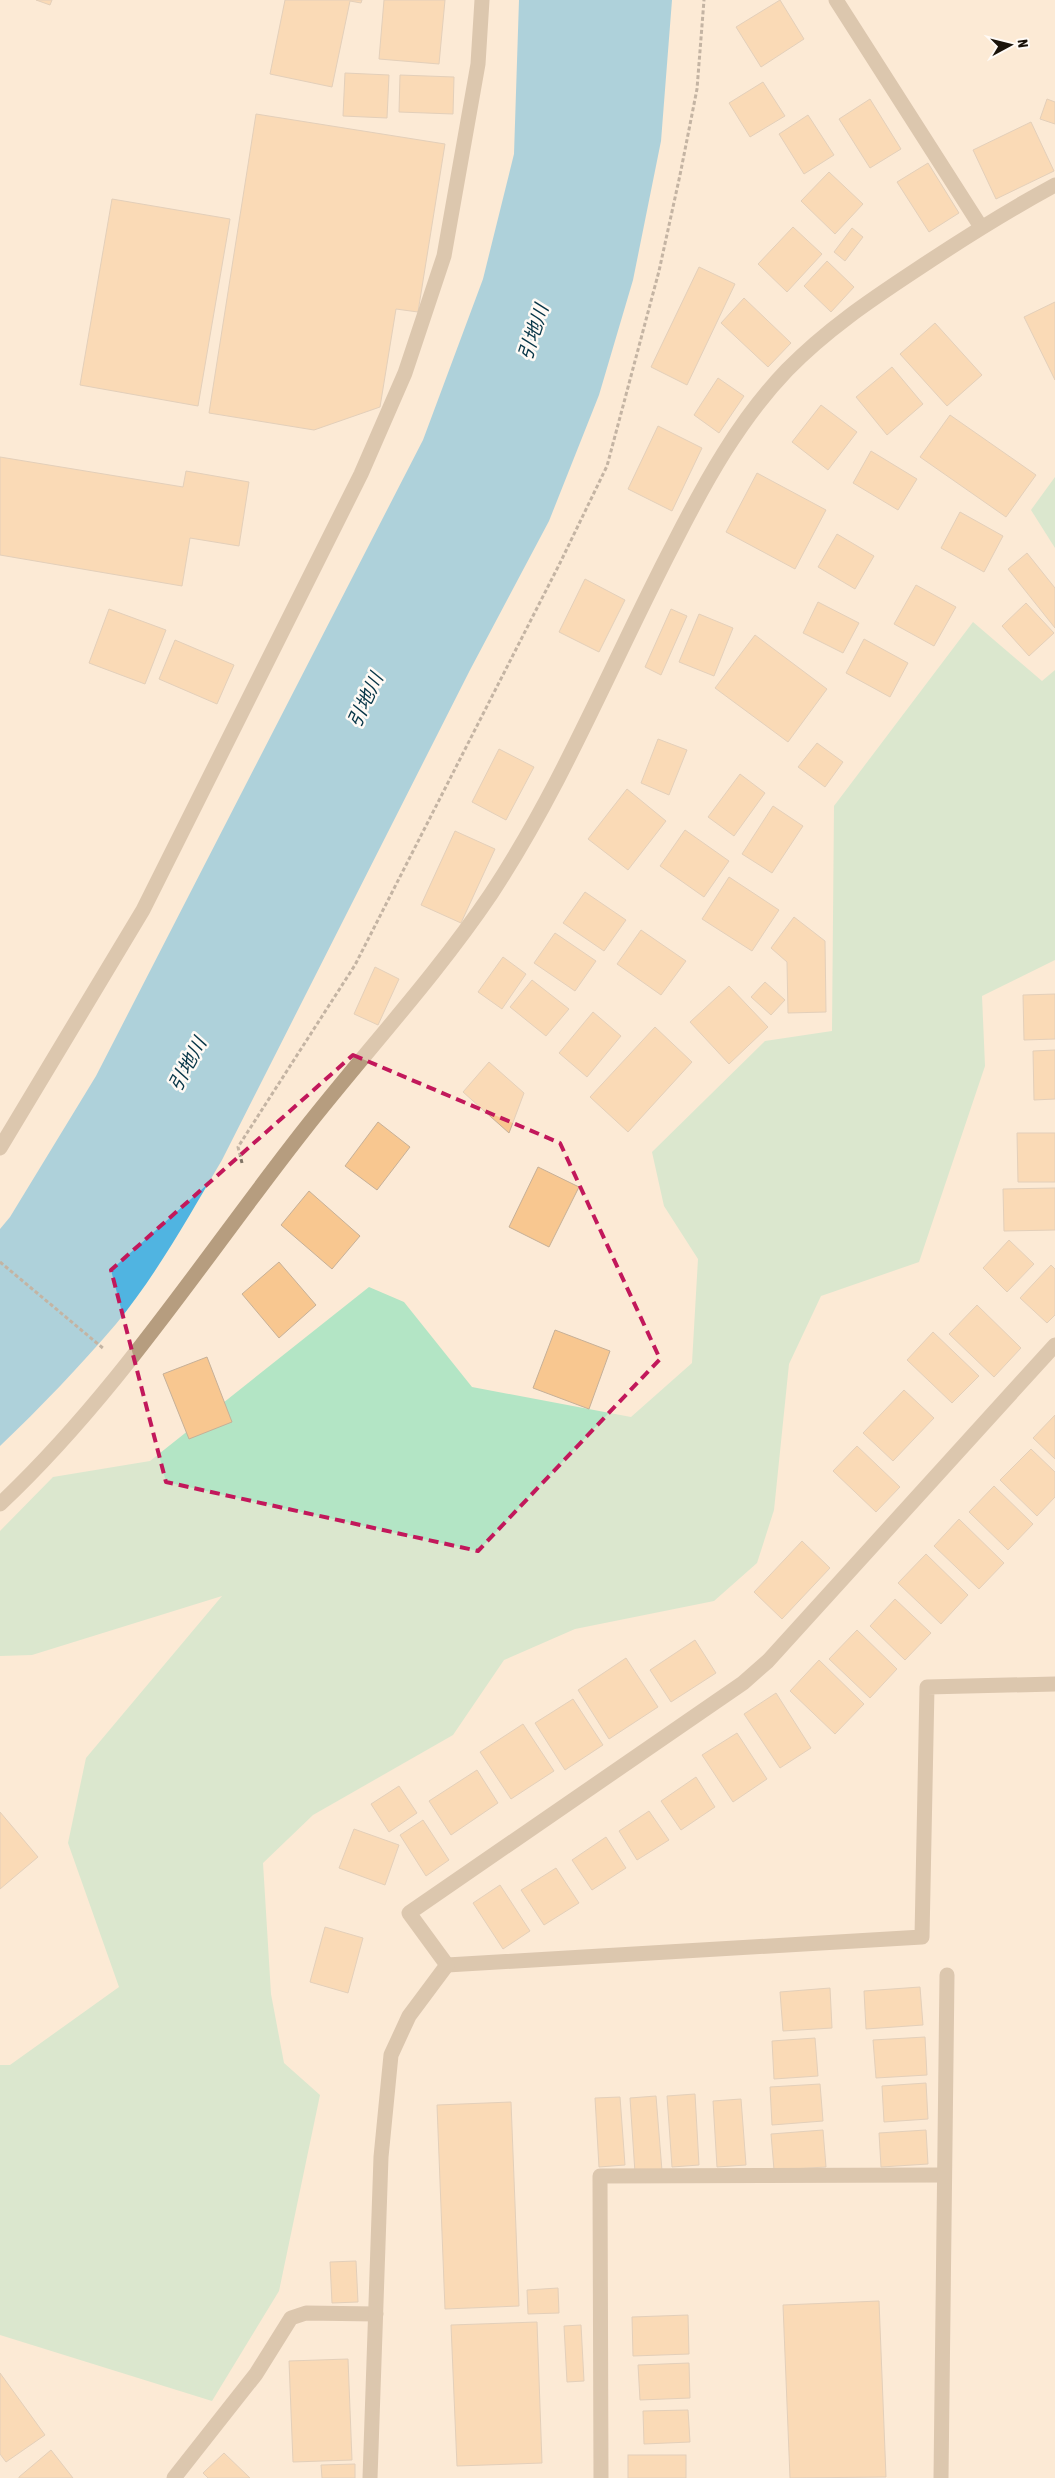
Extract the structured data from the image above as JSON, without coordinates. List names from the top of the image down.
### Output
{
  "water": ["引地川"],
  "north": "right"
}
